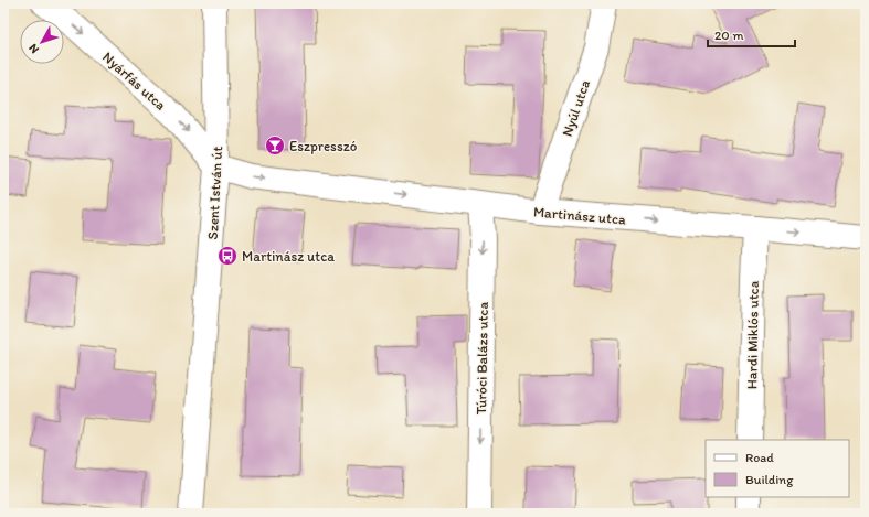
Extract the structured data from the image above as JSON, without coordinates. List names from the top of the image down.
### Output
{
  "streets": {
    "street": [
      "Nyárfás utca",
      "Nyúl utca",
      "Szent István út",
      "Martinász utca",
      "Hardi Miklós utca",
      "Túróci Balázs utca"
    ]
  },
  "crossings": [
    ["Nyárfás utca", "Szent István út"],
    ["Nyárfás utca", "Martinász utca"],
    ["Nyúl utca", "Martinász utca"],
    ["Szent István út", "Martinász utca"],
    ["Martinász utca", "Hardi Miklós utca"],
    ["Martinász utca", "Túróci Balázs utca"]
  ],
  "one_way": ["Nyárfás utca", "Martinász utca", "Túróci Balázs utca"],
  "places": {
    "bar": ["Eszpresszó"],
    "bus stop": ["Martinász utca"]
  },
  "legend": ["Road", "Building"],
  "scale_bar": "20 m",
  "north": "bottom left"
}
